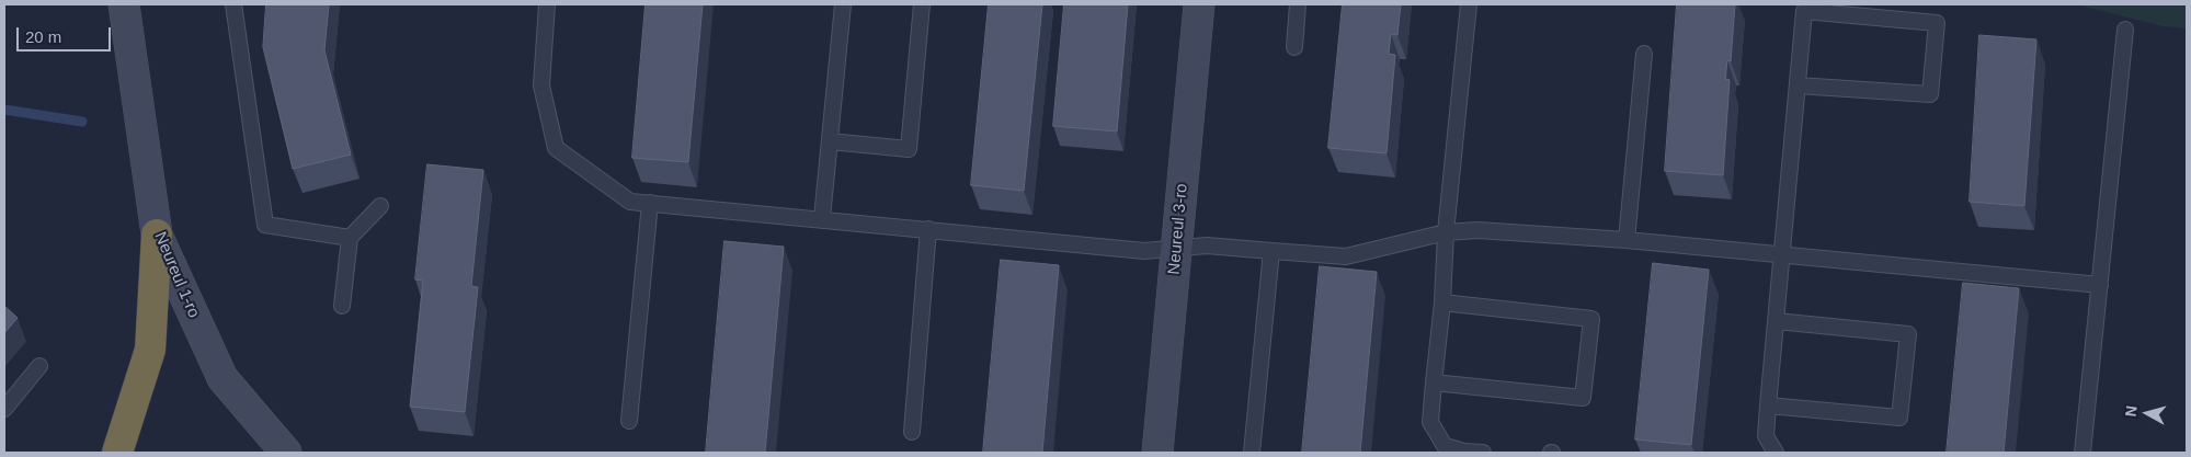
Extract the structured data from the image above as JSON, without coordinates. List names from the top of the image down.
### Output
{
  "streets": {
    "street": ["Neureul 3-ro", "Neureul 1-ro"]
  },
  "scale_bar": "20 m",
  "north": "left"
}
